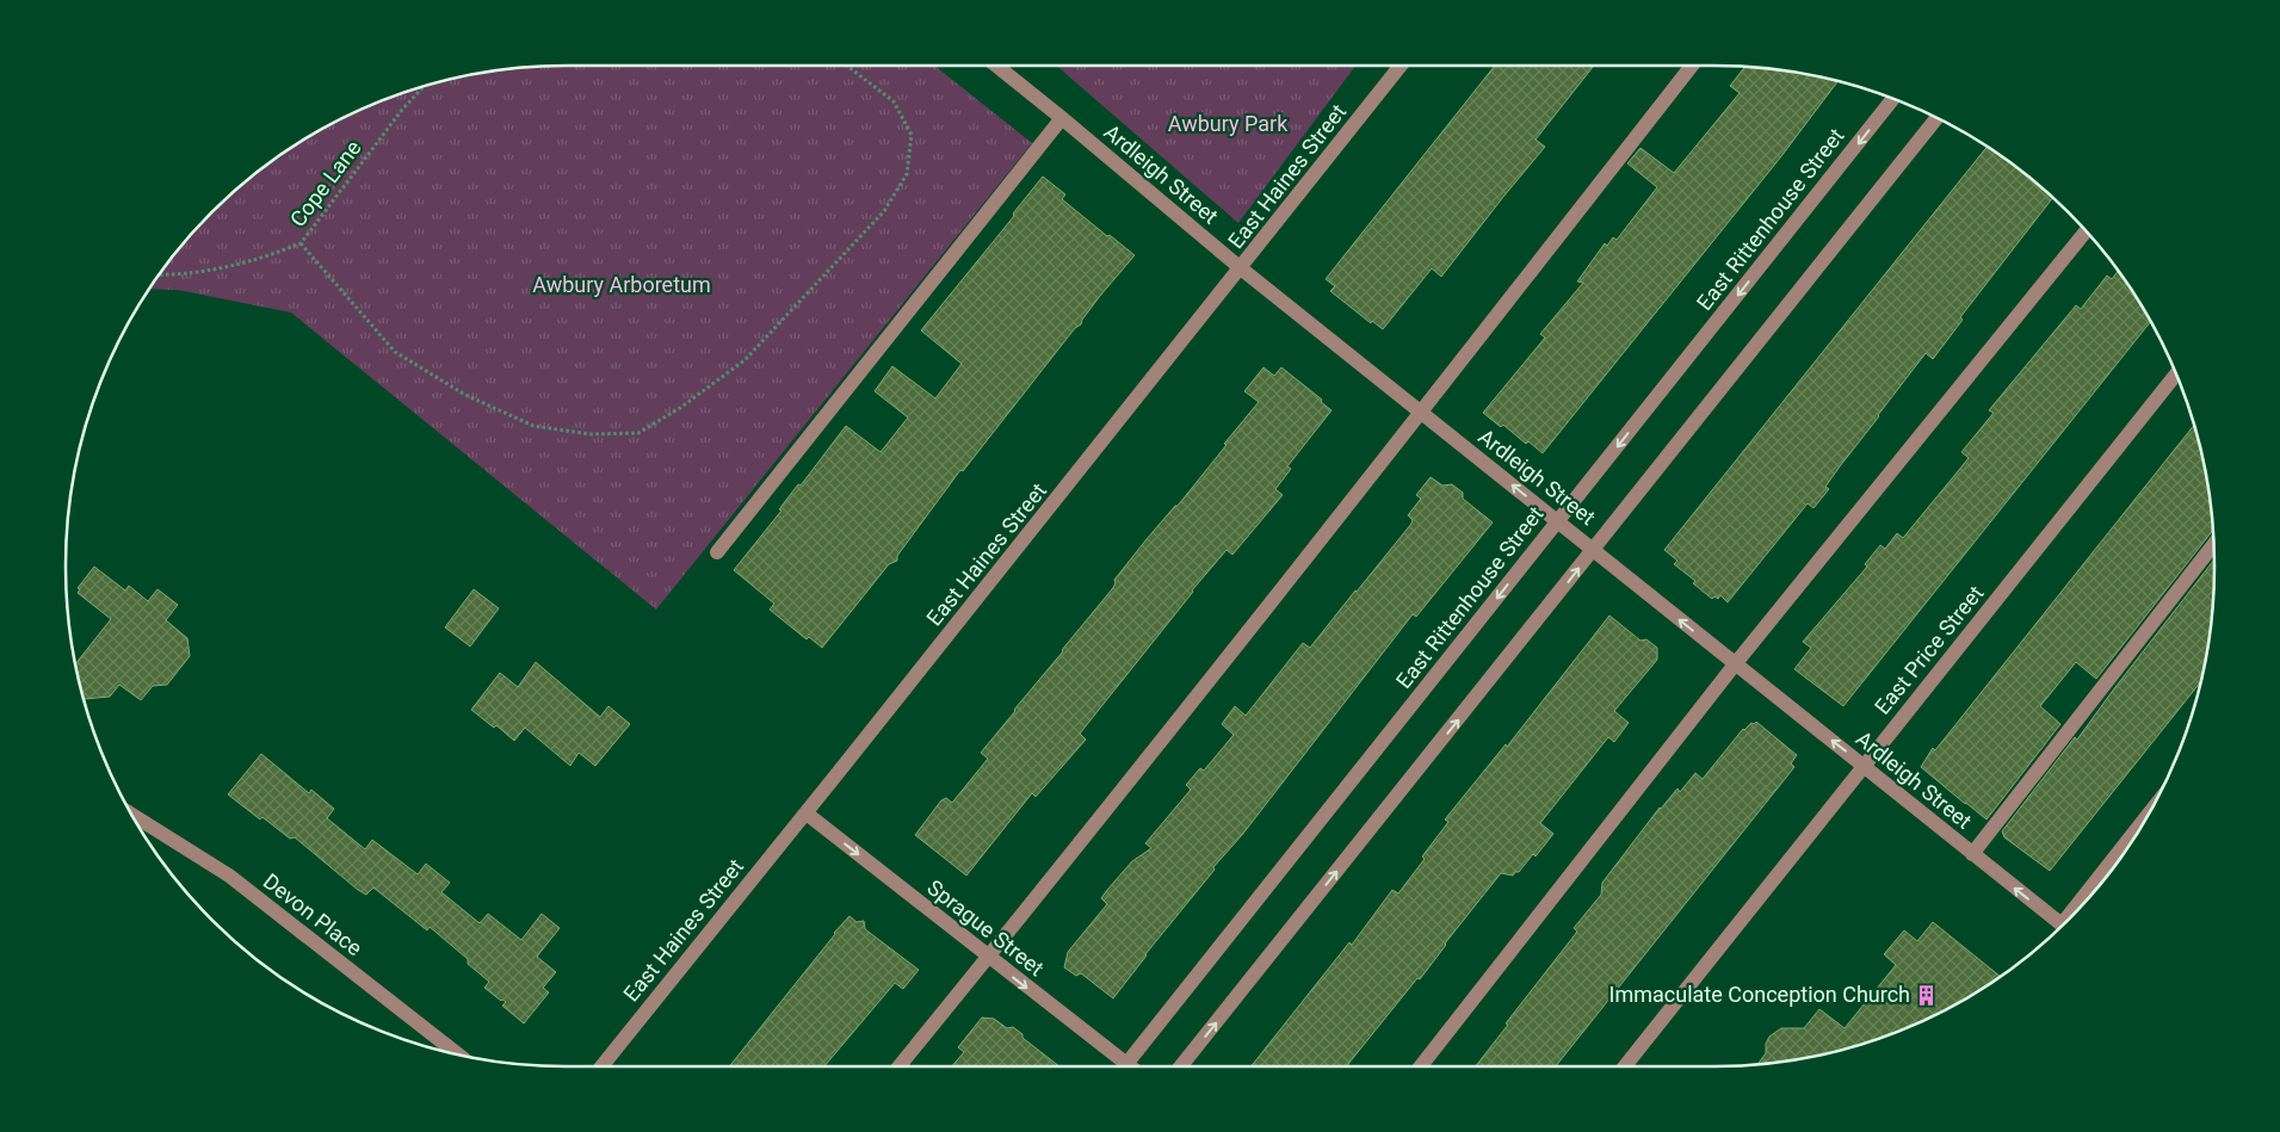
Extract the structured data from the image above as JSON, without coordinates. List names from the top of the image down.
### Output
{
  "streets": {
    "street": [
      "Ardleigh Street",
      "East Haines Street",
      "East Rittenhouse Street",
      "East Price Street",
      "Devon Place",
      "Sprague Street"
    ],
    "path": ["Cope Lane"]
  },
  "crossings": [
    ["Ardleigh Street", "East Haines Street"],
    ["Ardleigh Street", "East Rittenhouse Street"],
    ["Ardleigh Street", "East Price Street"],
    ["East Haines Street", "Sprague Street"]
  ],
  "one_way": ["Ardleigh Street", "Sprague Street"],
  "parks": ["Awbury Park", "Awbury Arboretum"],
  "places": {
    "building": ["Immaculate Conception Church"]
  }
}
